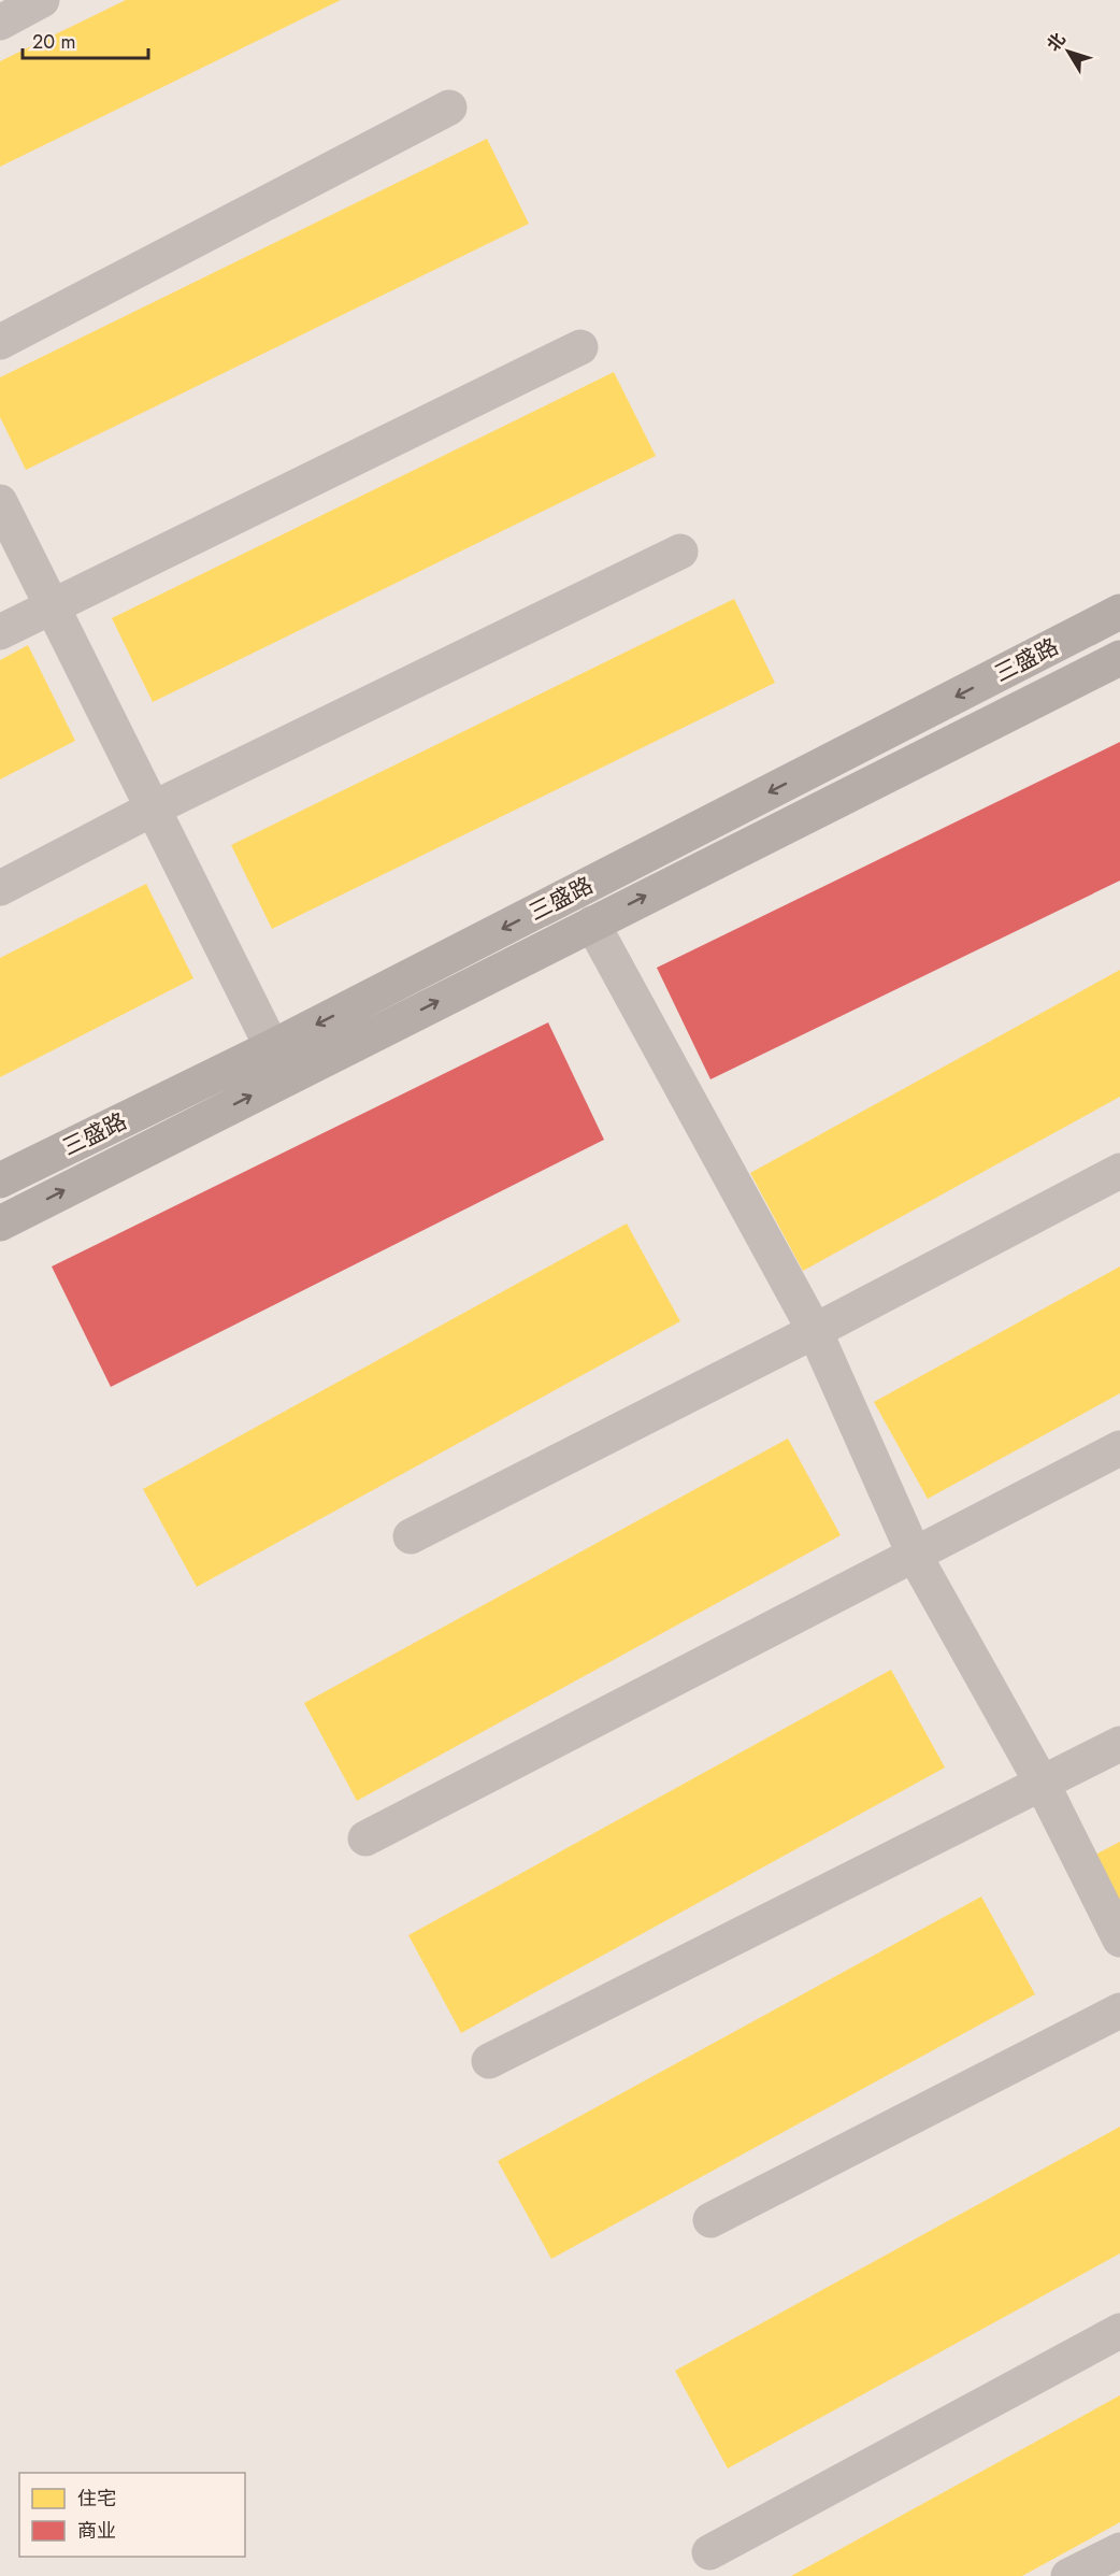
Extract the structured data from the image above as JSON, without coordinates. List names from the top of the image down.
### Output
{
  "streets": {
    "main road": ["三盛路"]
  },
  "legend": ["住宅", "商业"],
  "scale_bar": "20 m",
  "north": "top left"
}
